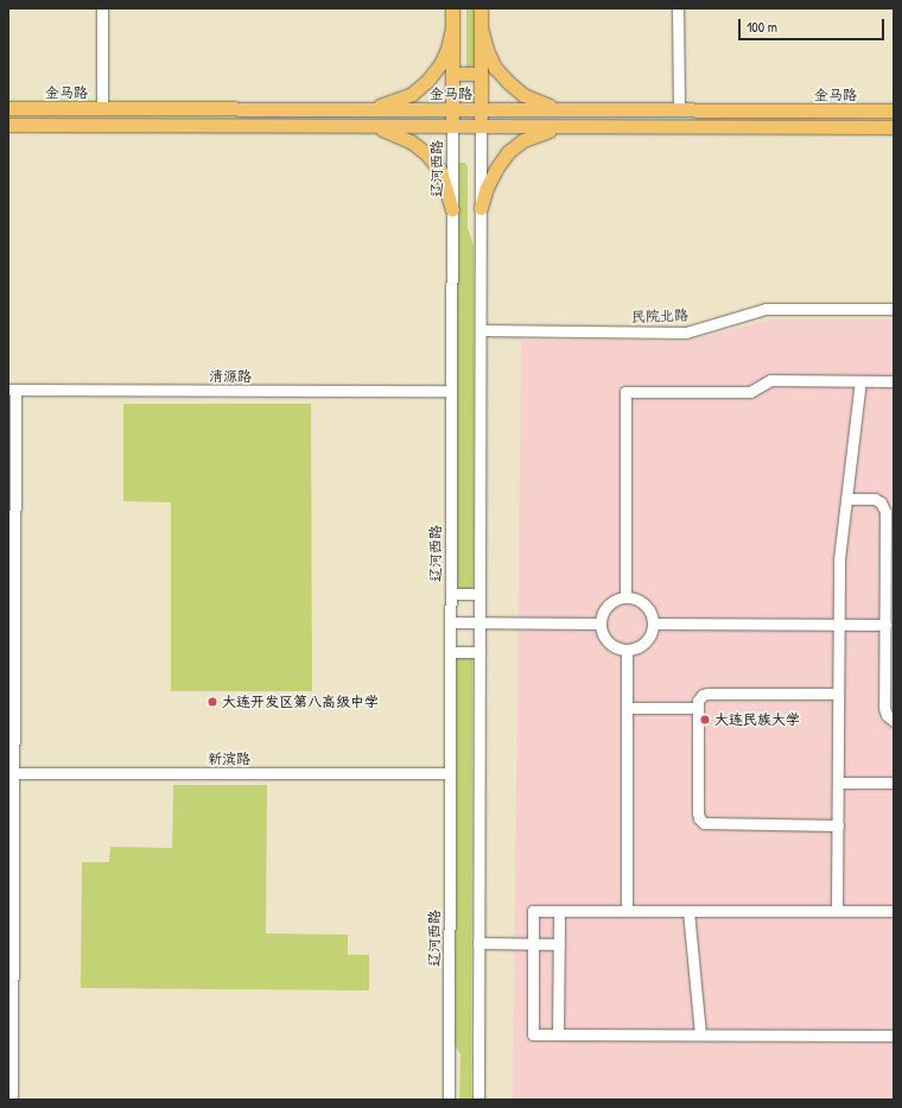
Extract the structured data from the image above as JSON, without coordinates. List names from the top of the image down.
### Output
{
  "streets": {
    "main road": ["金马路", "辽河西路"],
    "street": ["民院北路", "清源路", "新滨路"]
  },
  "crossings": [
    ["金马路", "辽河西路"],
    ["辽河西路", "清源路"],
    ["辽河西路", "新滨路"]
  ],
  "places": ["大连开发区第八高级中学", "大连民族大学"],
  "scale_bar": "100 m"
}
